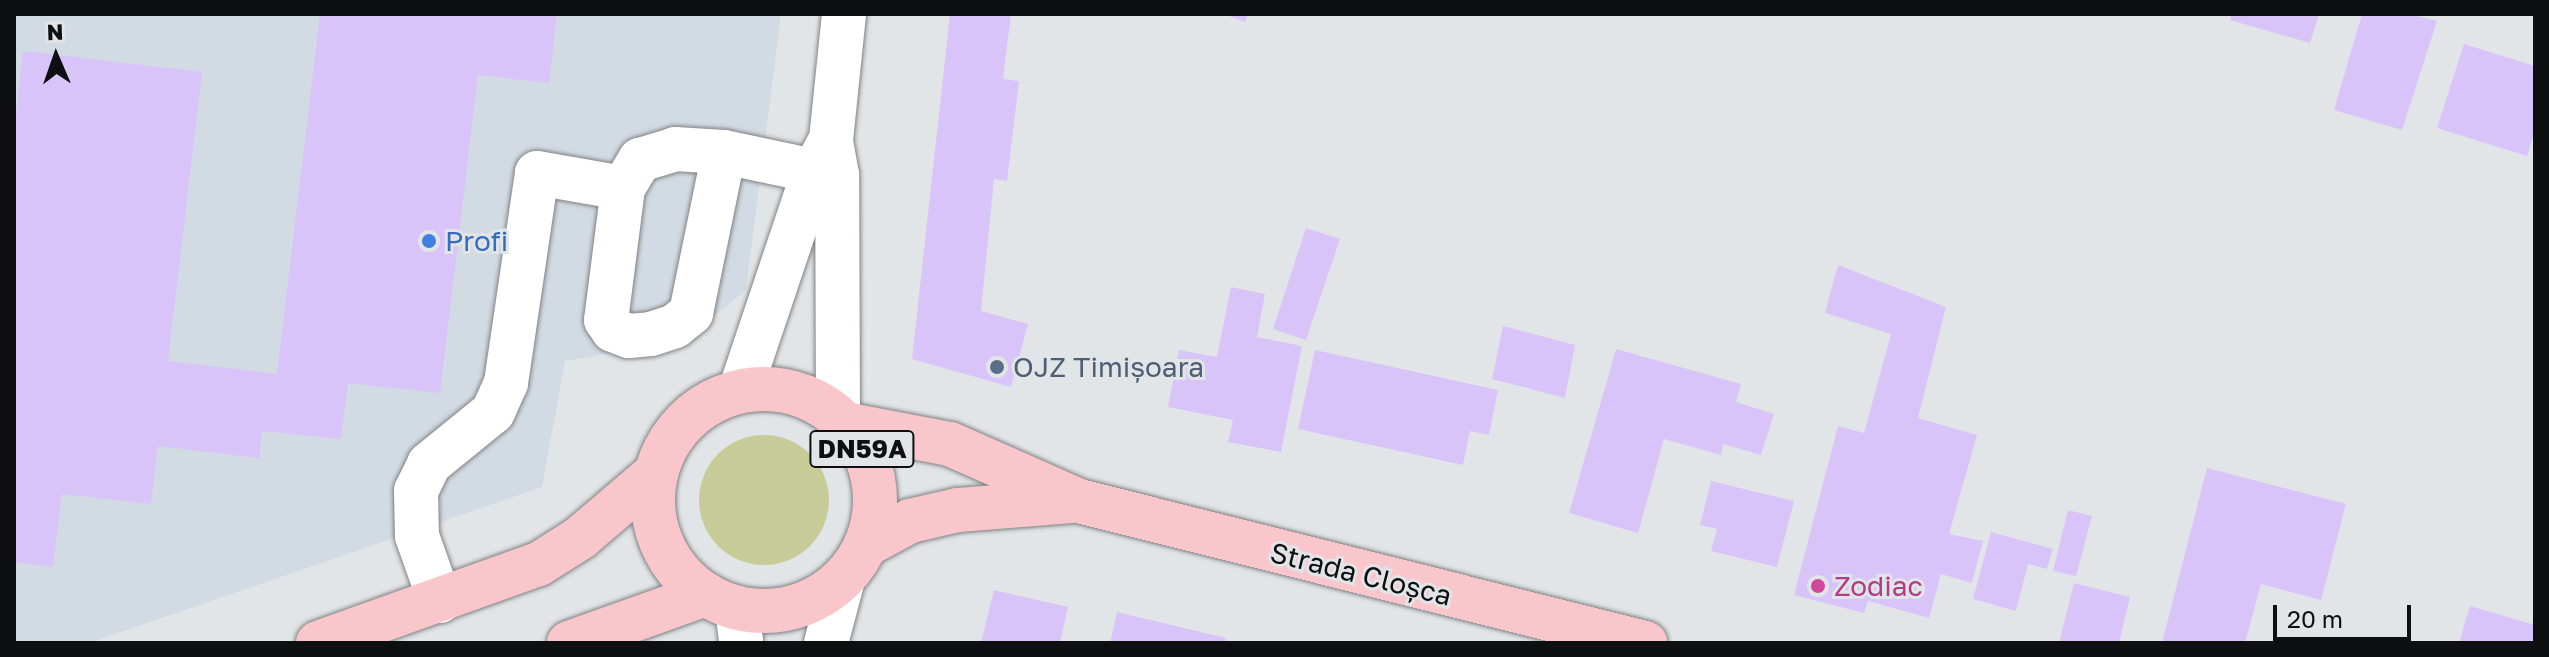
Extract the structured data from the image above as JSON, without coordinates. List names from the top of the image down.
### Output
{
  "streets": {
    "main road": ["DN59A", "Strada Cloșca"]
  },
  "crossings": [
    ["DN59A", "Strada Cloșca"]
  ],
  "places": ["Profi", "OJZ Timișoara", "Zodiac"],
  "scale_bar": "20 m",
  "north": "top"
}
